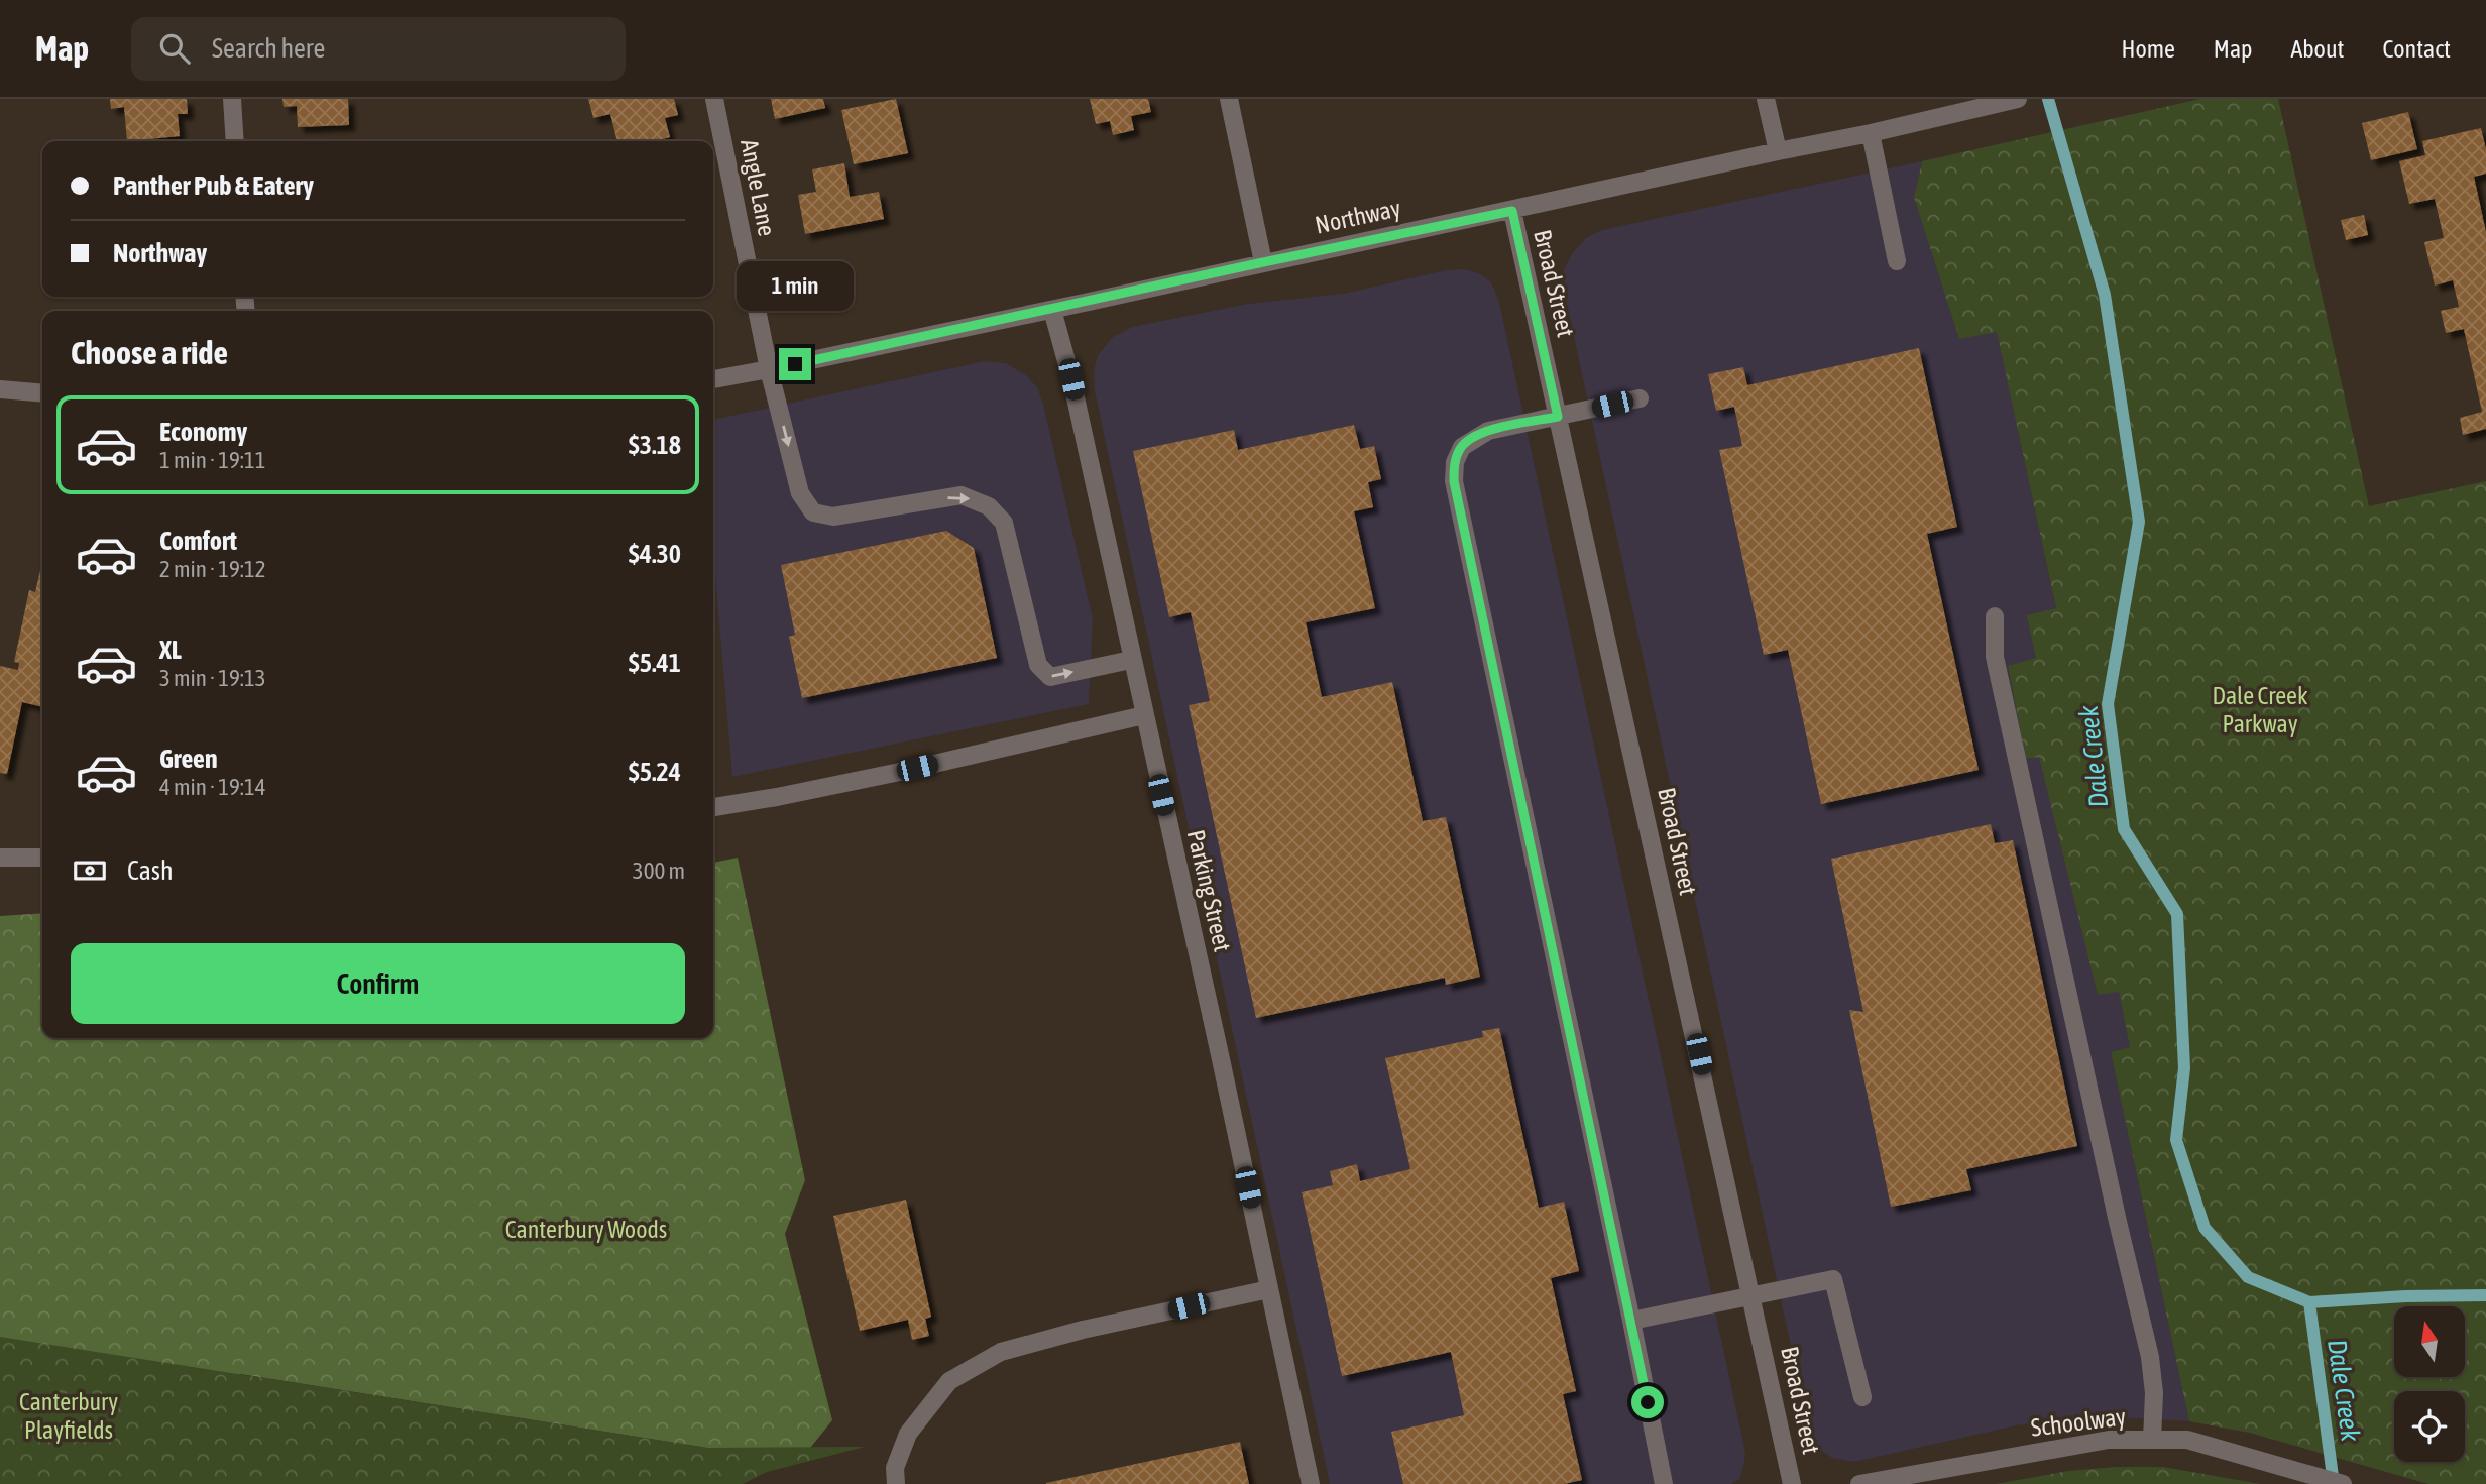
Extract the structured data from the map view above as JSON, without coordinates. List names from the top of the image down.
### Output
{
  "streets": {
    "street": [
      "Angle Lane",
      "Northway",
      "Broad Street",
      "Parking Street",
      "Schoolway"
    ]
  },
  "crossings": [
    ["Angle Lane", "Northway"],
    ["Angle Lane", "Parking Street"],
    ["Northway", "Broad Street"],
    ["Northway", "Parking Street"]
  ],
  "water": ["Dale Creek"],
  "parks": ["Dale Creek Parkway", "Canterbury Woods", "Canterbury Playfields"],
  "north": "top",
  "page": {
    "header": "Map",
    "search": "Search here",
    "nav": [
      "Home",
      "Map",
      "About",
      "Contact"
    ],
    "banner": ["Panther Pub & Eatery", "Northway"],
    "bubble": "1 min",
    "heading": "Choose a ride",
    "list": [
      {
        "name": "Economy",
        "note": "1 min · 19:11",
        "value": "$3.18"
      },
      {
        "name": "Comfort",
        "note": "2 min · 19:12",
        "value": "$4.30"
      },
      {
        "name": "XL",
        "note": "3 min · 19:13",
        "value": "$5.41"
      },
      {
        "name": "Green",
        "note": "4 min · 19:14",
        "value": "$5.24"
      }
    ],
    "pay": ["Cash", "300 m"],
    "buttons": "Confirm"
  }
}
